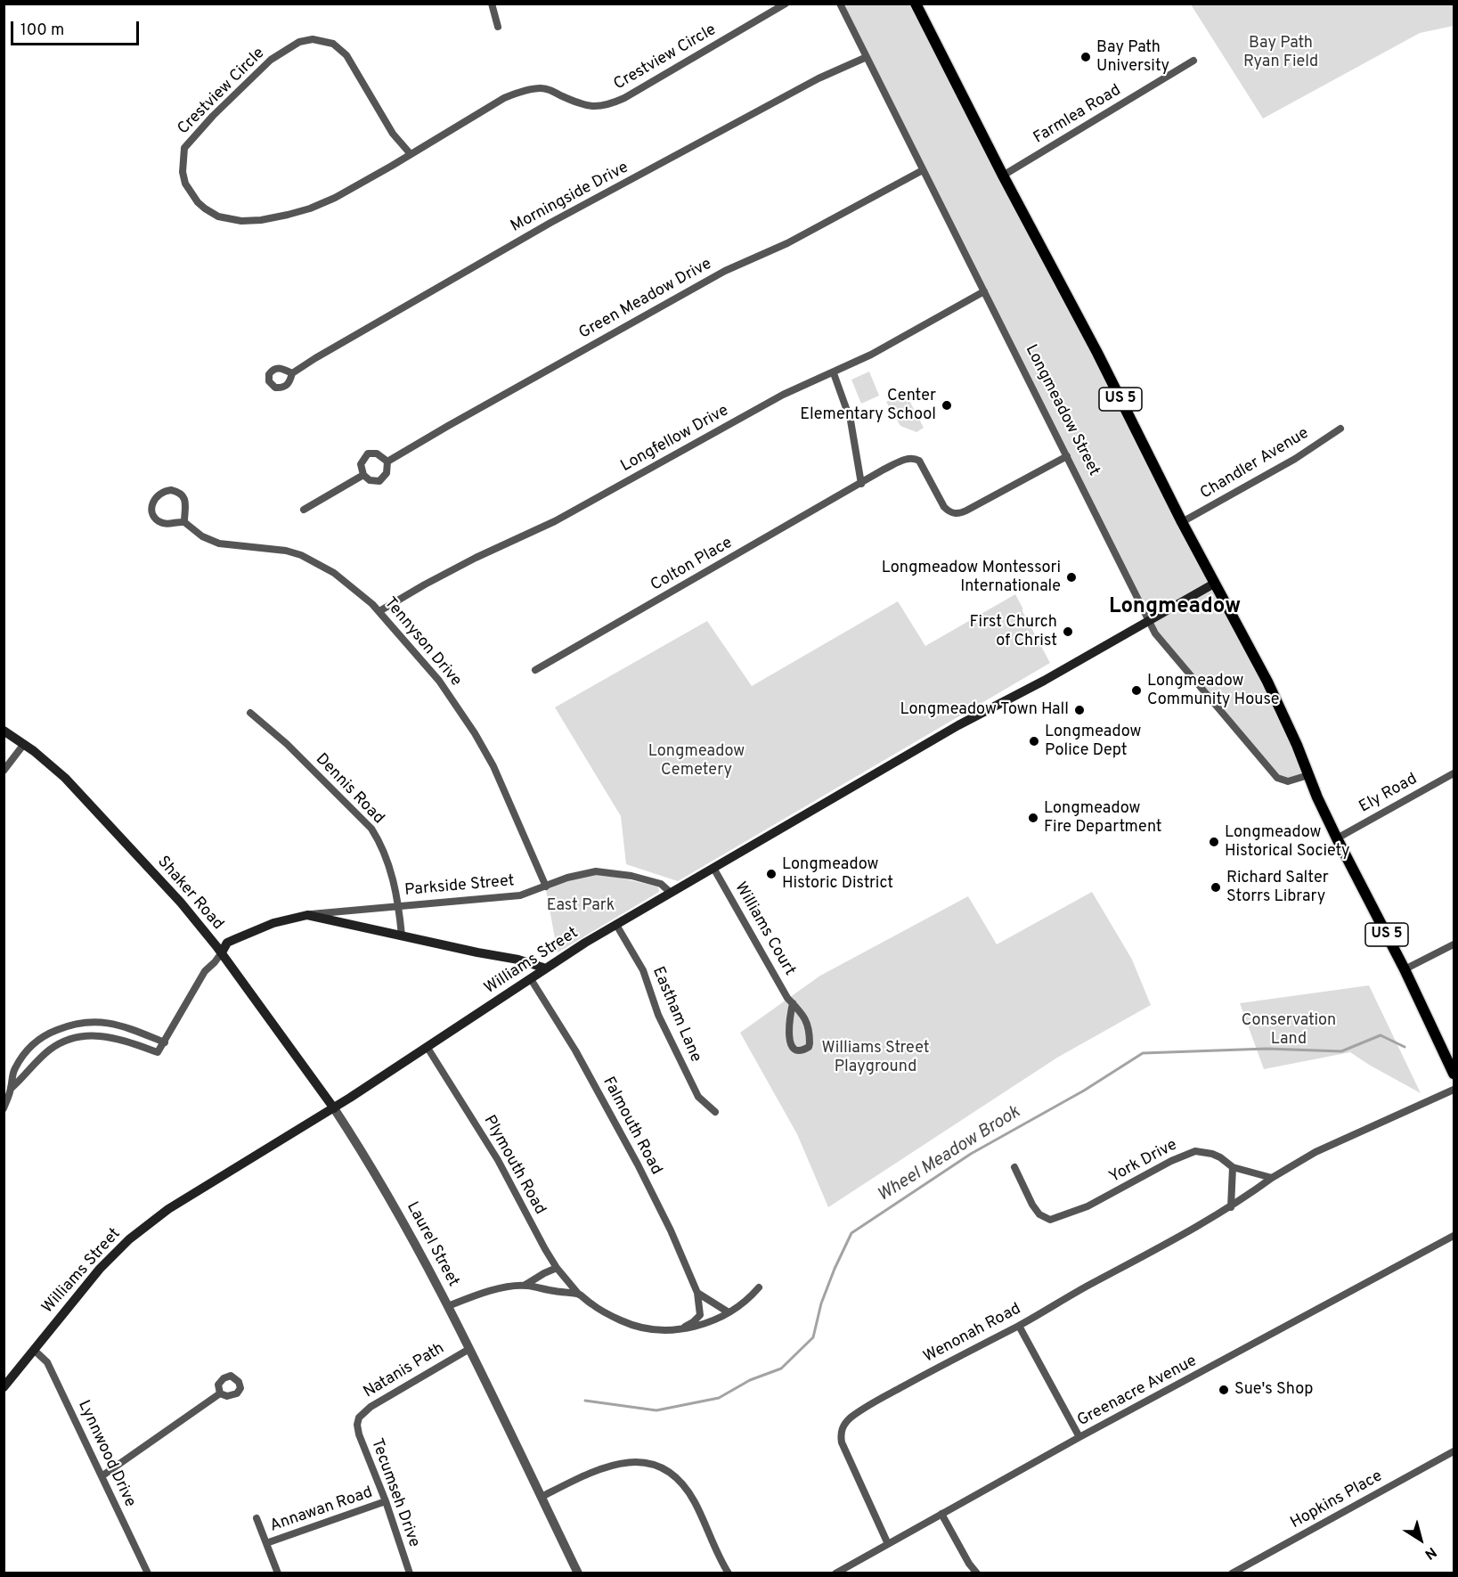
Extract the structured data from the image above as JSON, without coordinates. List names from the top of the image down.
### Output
{
  "streets": {
    "main road": [
      "US 5",
      "Shaker Road",
      "Williams Street",
      "Laurel Street"
    ],
    "street": [
      "Crestview Circle",
      "Farmlea Road",
      "Morningside Drive",
      "Green Meadow Drive",
      "Longmeadow Street",
      "Longfellow Drive",
      "Chandler Avenue",
      "Colton Place",
      "Tennyson Drive",
      "Dennis Road",
      "Ely Road",
      "Parkside Street",
      "Williams Court",
      "Eastham Lane",
      "Falmouth Road",
      "York Drive",
      "Plymouth Road",
      "Wenonah Road",
      "Natanis Path",
      "Greenacre Avenue",
      "Lynnwood Drive",
      "Tecumseh Drive",
      "Hopkins Place",
      "Annawan Road"
    ]
  },
  "crossings": [
    ["Farmlea Road", "US 5"],
    ["Morningside Drive", "Longmeadow Street"],
    ["Green Meadow Drive", "Longmeadow Street"],
    ["US 5", "Longmeadow Street"],
    ["US 5", "Chandler Avenue"],
    ["US 5", "Ely Road"],
    ["US 5", "Williams Street"],
    ["Longmeadow Street", "Longfellow Drive"],
    ["Longmeadow Street", "Colton Place"],
    ["Longmeadow Street", "Williams Street"],
    ["Longfellow Drive", "Tennyson Drive"],
    ["Tennyson Drive", "Parkside Street"],
    ["Dennis Road", "Parkside Street"],
    ["Dennis Road", "Shaker Road"],
    ["Parkside Street", "Shaker Road"],
    ["Parkside Street", "Williams Street"],
    ["Shaker Road", "Williams Street"],
    ["Shaker Road", "Laurel Street"],
    ["Williams Court", "Williams Street"],
    ["Williams Street", "Eastham Lane"],
    ["Williams Street", "Falmouth Road"],
    ["Williams Street", "Plymouth Road"],
    ["Williams Street", "Laurel Street"],
    ["Williams Street", "Lynnwood Drive"],
    ["York Drive", "Wenonah Road"],
    ["Laurel Street", "Natanis Path"],
    ["Wenonah Road", "Greenacre Avenue"],
    ["Natanis Path", "Tecumseh Drive"],
    ["Tecumseh Drive", "Annawan Road"]
  ],
  "districts": ["Longmeadow"],
  "water": ["Wheel Meadow Brook"],
  "parks": [
    "Bay Path Ryan Field",
    "Longmeadow Cemetery",
    "East Park",
    "Conservation Land",
    "Williams Street Playground"
  ],
  "places": [
    "Bay Path University",
    "Center Elementary School",
    "Longmeadow Montessori Internationale",
    "First Church of Christ",
    "Longmeadow Community House",
    "Longmeadow Town Hall",
    "Longmeadow Police Dept",
    "Longmeadow Fire Department",
    "Longmeadow Historical Society",
    "Longmeadow Historic District",
    "Richard Salter Storrs Library",
    "Sue's Shop"
  ],
  "scale_bar": "100 m",
  "north": "bottom right"
}
